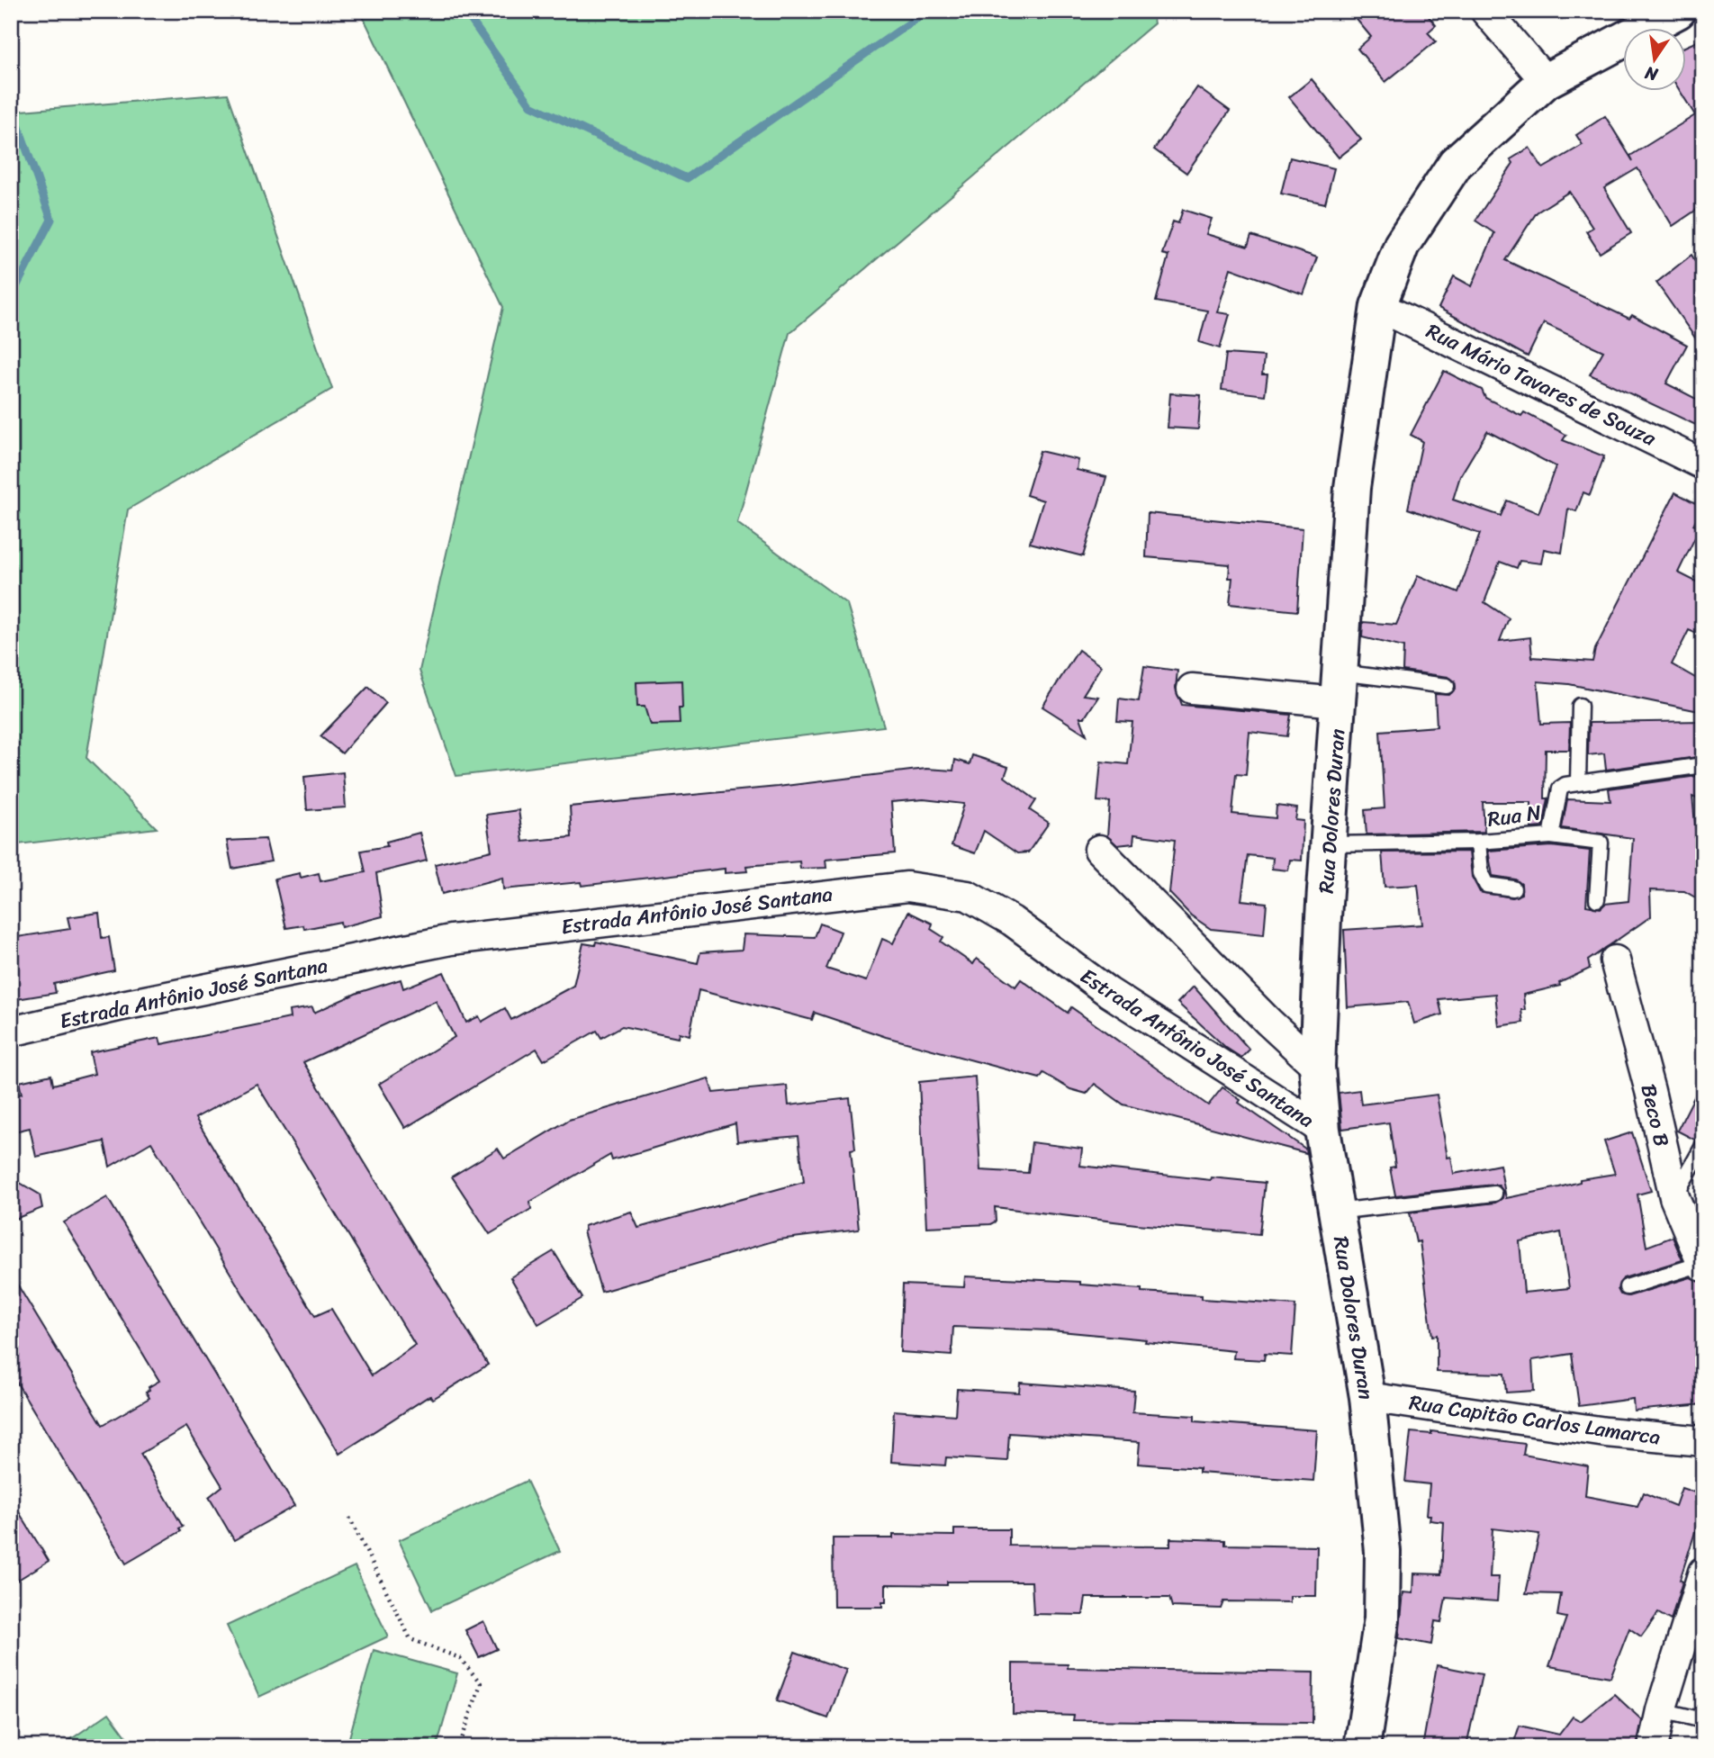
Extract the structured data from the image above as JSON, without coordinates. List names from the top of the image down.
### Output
{
  "streets": {
    "street": [
      "Rua Mário Tavares de Souza",
      "Rua Dolores Duran",
      "Estrada Antônio José Santana",
      "Beco B",
      "Rua Capitão Carlos Lamarca"
    ],
    "lane": ["Rua N"]
  },
  "crossings": [
    ["Rua Mário Tavares de Souza", "Rua Dolores Duran"],
    ["Rua Dolores Duran", "Rua N"],
    ["Rua Dolores Duran", "Estrada Antônio José Santana"],
    ["Rua Dolores Duran", "Rua Capitão Carlos Lamarca"]
  ],
  "north": "bottom"
}
